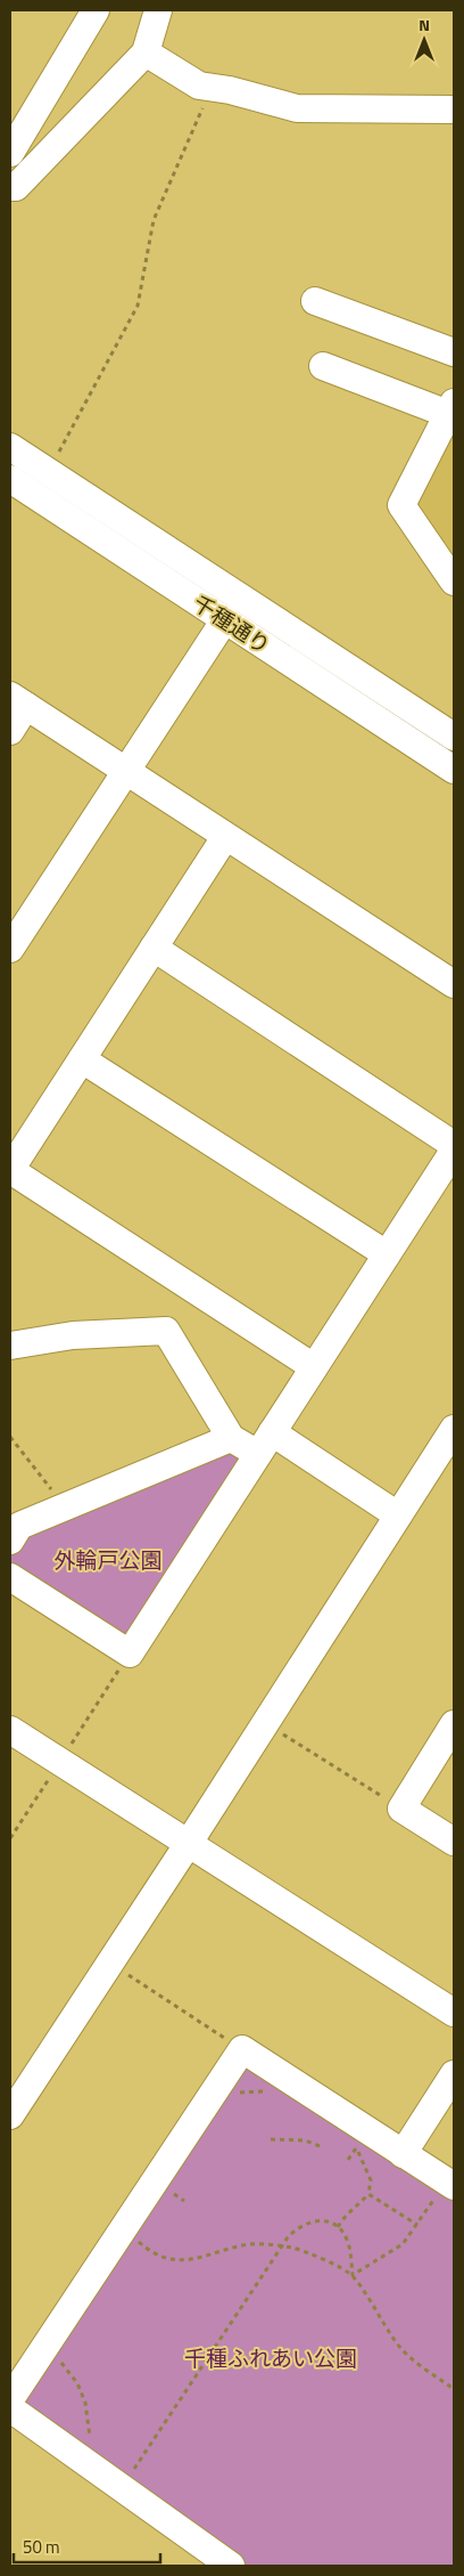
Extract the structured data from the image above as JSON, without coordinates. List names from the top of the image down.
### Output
{
  "streets": {
    "street": ["千種通り"]
  },
  "parks": ["外輪戸公園", "千種ふれあい公園"],
  "scale_bar": "50 m",
  "north": "top"
}
